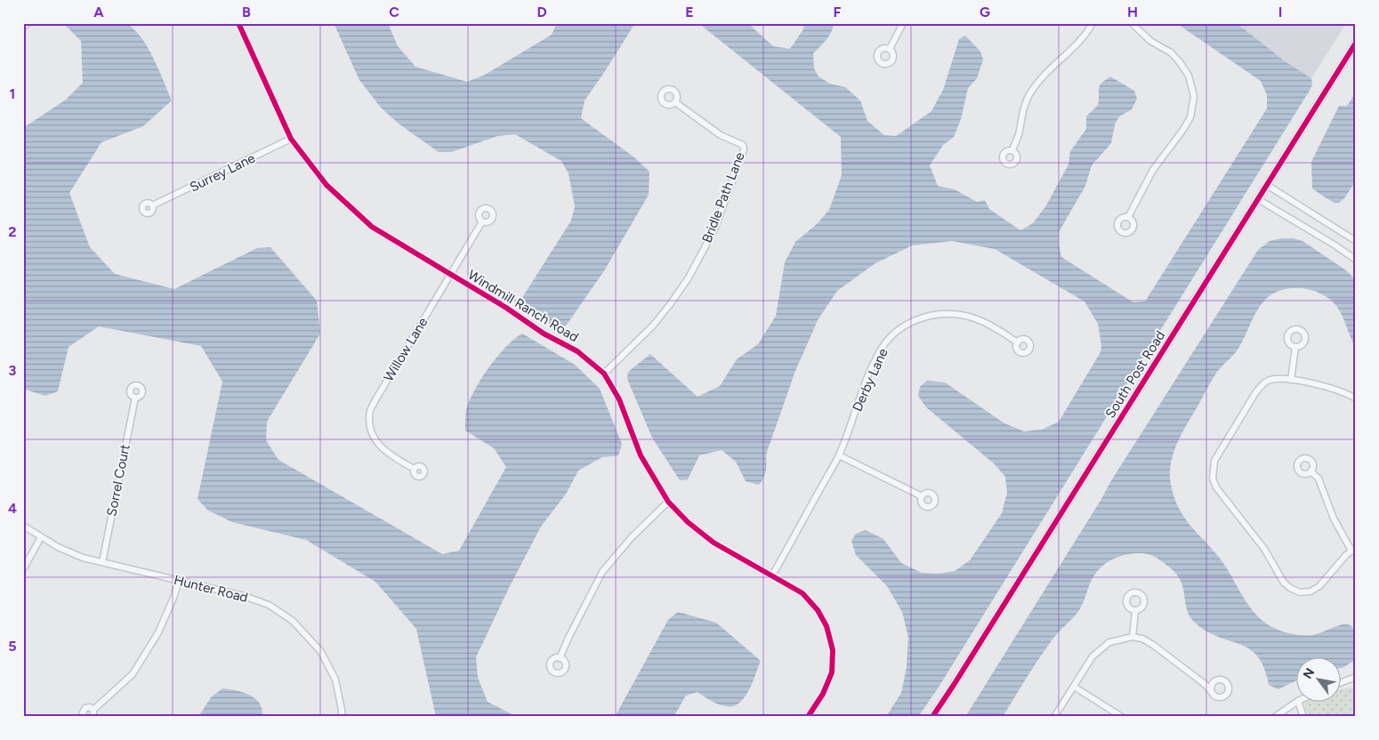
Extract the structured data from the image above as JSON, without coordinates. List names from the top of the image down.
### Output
{
  "streets": {
    "street": [
      "Surrey Lane",
      "Bridle Path Lane",
      "Windmill Ranch Road",
      "Willow Lane",
      "South Post Road",
      "Derby Lane",
      "Sorrel Court",
      "Hunter Road"
    ]
  },
  "crossings": [
    ["Surrey Lane", "Windmill Ranch Road"],
    ["Bridle Path Lane", "Windmill Ranch Road"],
    ["Windmill Ranch Road", "Willow Lane"],
    ["Windmill Ranch Road", "Derby Lane"],
    ["Sorrel Court", "Hunter Road"]
  ],
  "north": "top left",
  "grid": {
    "columns": [
      "A",
      "B",
      "C",
      "D",
      "E",
      "F",
      "G",
      "H",
      "I"
    ],
    "rows": [
      "1",
      "2",
      "3",
      "4",
      "5"
    ]
  }
}
